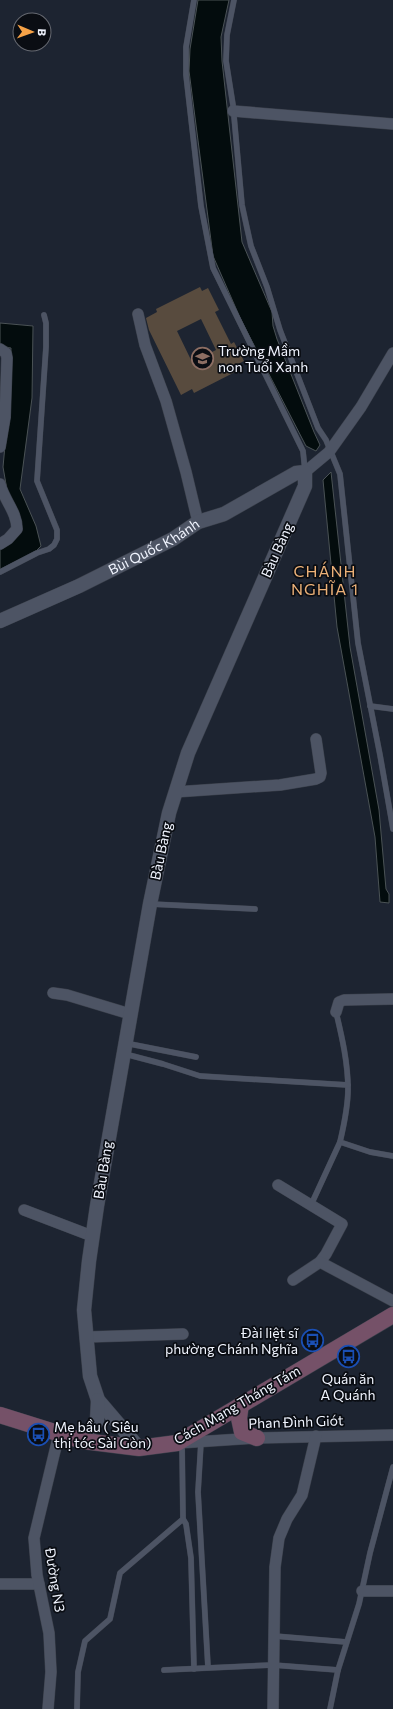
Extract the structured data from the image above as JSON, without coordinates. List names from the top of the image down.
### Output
{
  "streets": {
    "main road": ["Cách Mạng Tháng Tám"],
    "street": [
      "Bùi Quốc Khánh",
      "Bàu Bàng",
      "Phan Đình Giót",
      "Đường N3"
    ]
  },
  "crossings": [
    ["Bùi Quốc Khánh", "Bàu Bàng"],
    ["Cách Mạng Tháng Tám", "Phan Đình Giót"],
    ["Cách Mạng Tháng Tám", "Đường N3"]
  ],
  "districts": ["CHÁNH NGHĨA 1"],
  "places": {
    "school or university": ["Trường Mầm non Tuổi Xanh"],
    "bus stop": ["Đài liệt sĩ phường Chánh Nghĩa", "Quán ăn A Quánh", "Mẹ bầu ( Siêu thị tóc Sài Gòn)"]
  },
  "north": "right"
}
